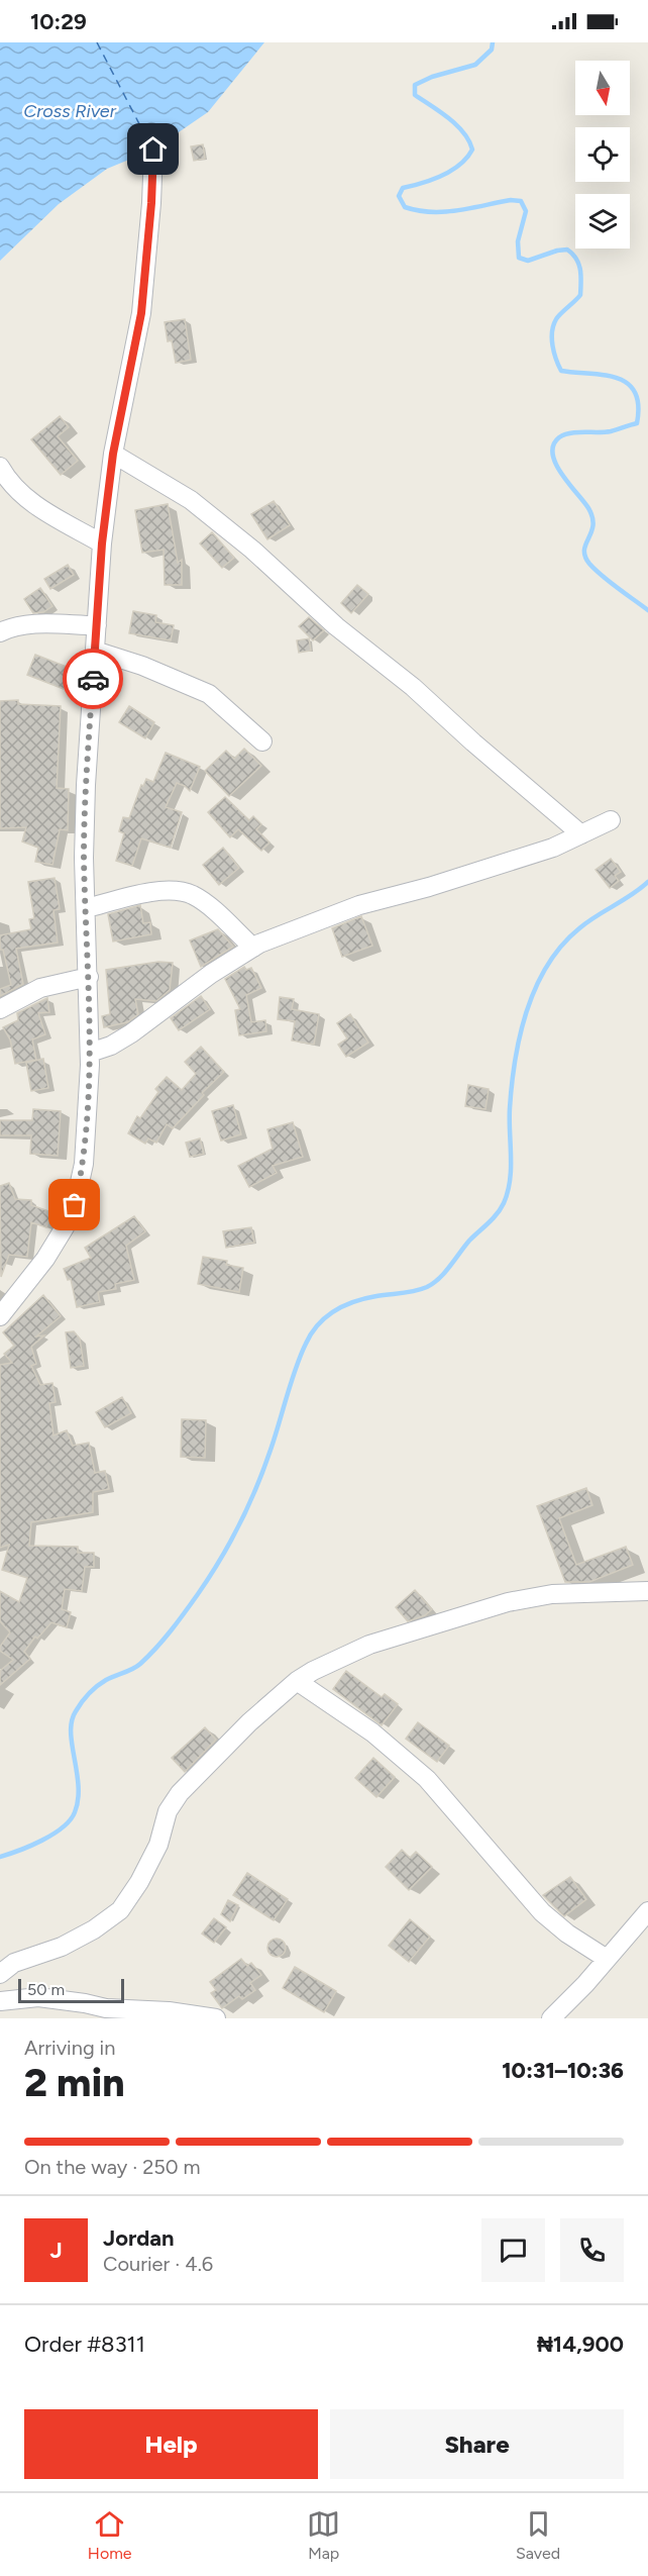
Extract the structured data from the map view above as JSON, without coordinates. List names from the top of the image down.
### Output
{
  "water": ["Cross River"],
  "scale_bar": "50 m",
  "north": "bottom",
  "page": {
    "status": "10:29",
    "scale": "50 m",
    "heading": ["2 min", "Arriving in", "10:31–10:36"],
    "panel": [
      "Jordan",
      "Courier · 4.6",
      "Order #8311",
      "₦14,900"
    ],
    "bar": "On the way · 250 m",
    "round": "J",
    "buttons": ["Help", "Share"],
    "tabs": ["Home", "Map", "Saved"]
  }
}
